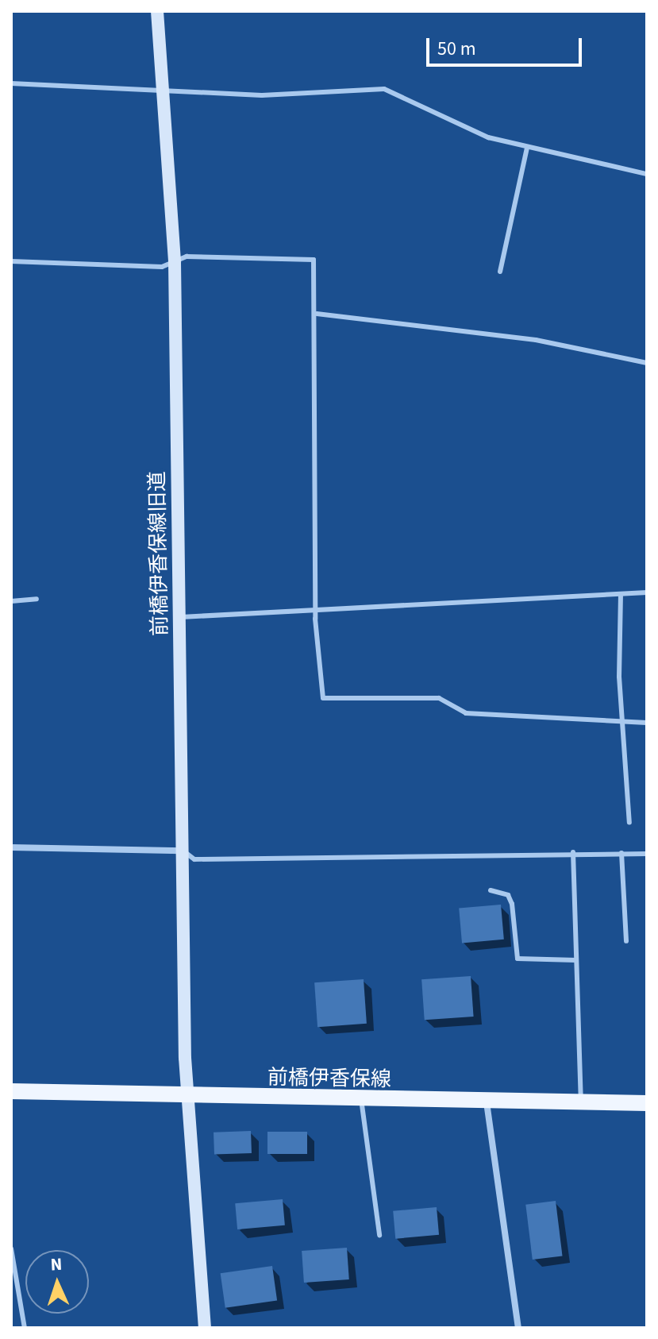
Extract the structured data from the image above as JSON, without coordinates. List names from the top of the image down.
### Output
{
  "streets": {
    "main road": ["前橋伊香保線"],
    "street": ["前橋伊香保線旧道"]
  },
  "crossings": [
    ["前橋伊香保線旧道", "前橋伊香保線"]
  ],
  "scale_bar": "50 m",
  "north": "top"
}
